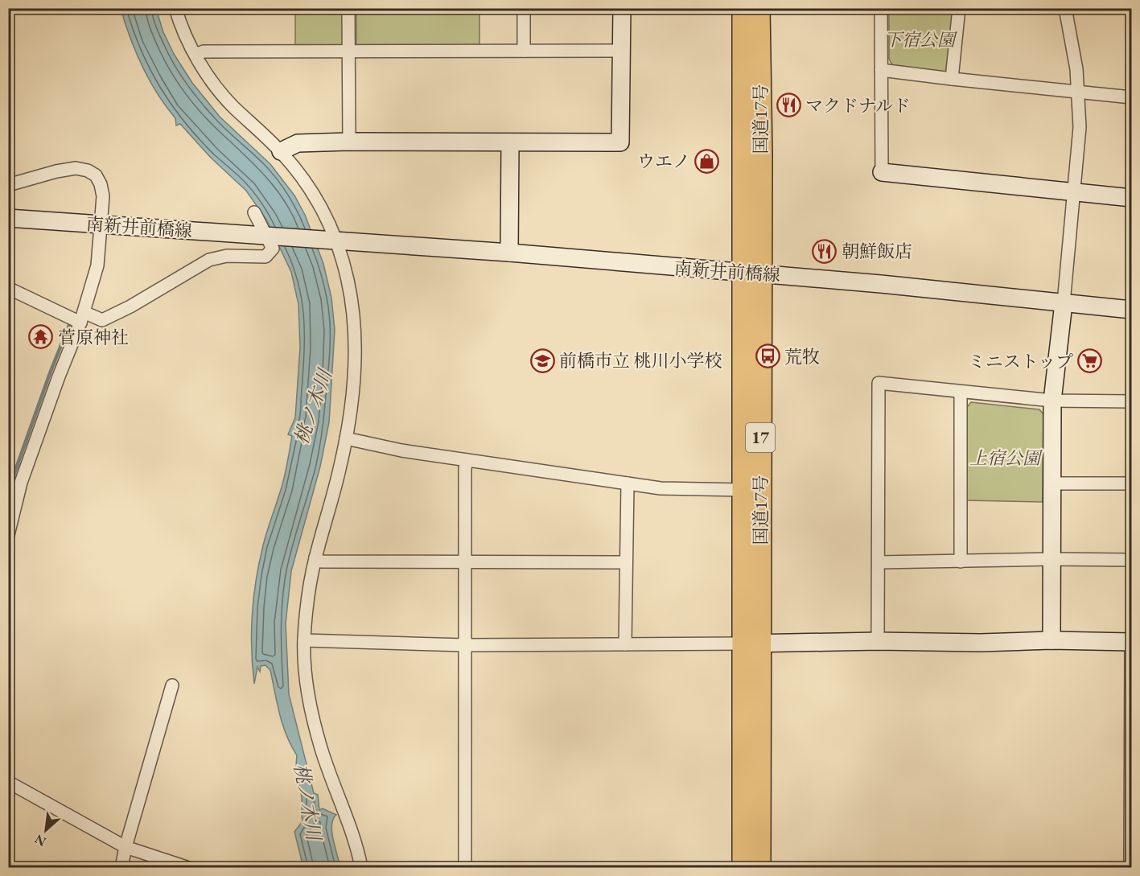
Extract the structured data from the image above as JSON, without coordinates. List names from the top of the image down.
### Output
{
  "streets": {
    "highway": ["国道17号", "17"],
    "street": ["南新井前橋線"]
  },
  "crossings": [
    ["国道17号", "南新井前橋線"]
  ],
  "water": ["桃ノ木川"],
  "parks": ["下宿公園", "上宿公園"],
  "places": {
    "restaurant": ["マクドナルド", "朝鮮飯店"],
    "shop": ["ウエノ"],
    "temple": ["菅原神社"],
    "bus stop": ["荒牧"],
    "school or university": ["前橋市立 桃川小学校"],
    "supermarket": ["ミニストップ"]
  },
  "north": "bottom left"
}
